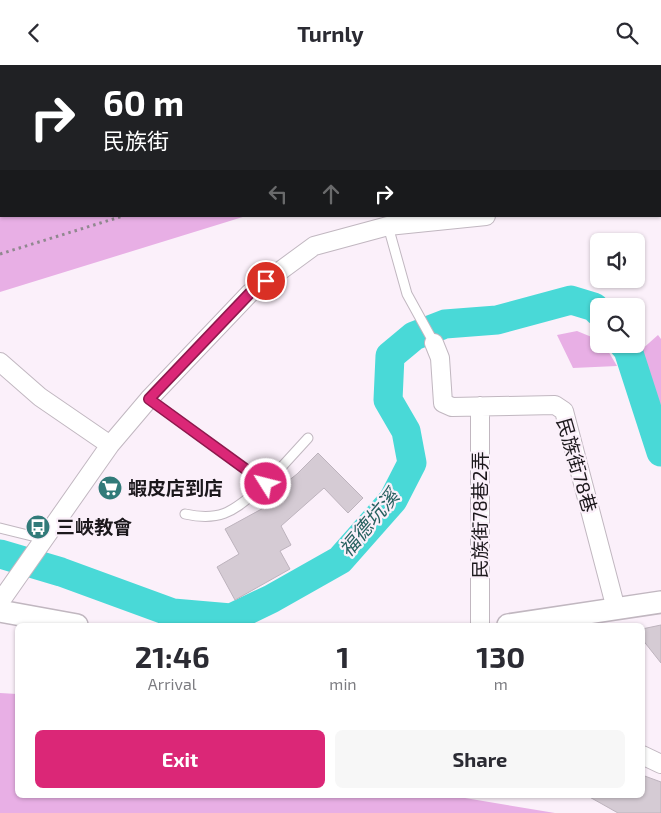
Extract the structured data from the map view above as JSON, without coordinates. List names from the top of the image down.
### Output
{
  "streets": {
    "street": ["民族街78巷", "民族街78巷2弄"]
  },
  "crossings": [
    ["民族街78巷", "民族街78巷2弄"]
  ],
  "water": ["福德坑溪"],
  "places": {
    "supermarket": ["蝦皮店到店"],
    "bus stop": ["三峽教會"]
  },
  "page": {
    "header": "Turnly",
    "turn": ["60 m", "民族街"],
    "eta": [
      "21:46",
      "Arrival",
      "1",
      "min",
      "130",
      "m"
    ],
    "buttons": ["Exit", "Share"]
  }
}
